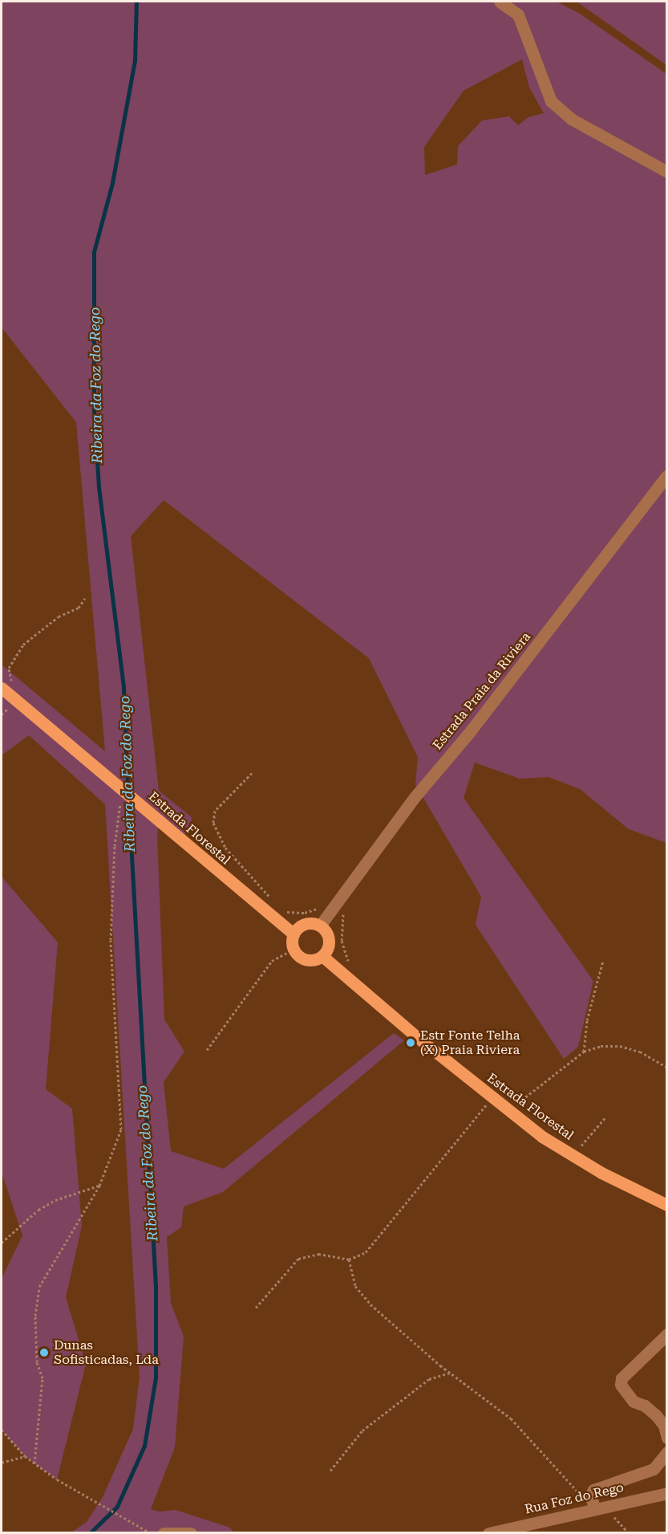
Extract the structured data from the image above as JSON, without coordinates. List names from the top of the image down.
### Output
{
  "streets": {
    "main road": ["Estrada Florestal"],
    "street": ["Estrada Praia da Riviera", "Rua Foz do Rego"]
  },
  "crossings": [
    ["Estrada Praia da Riviera", "Estrada Florestal"]
  ],
  "water": ["Ribeira da Foz do Rego"],
  "places": ["Estr Fonte Telha (X) Praia Riviera", "Dunas Sofisticadas, Lda"]
}
